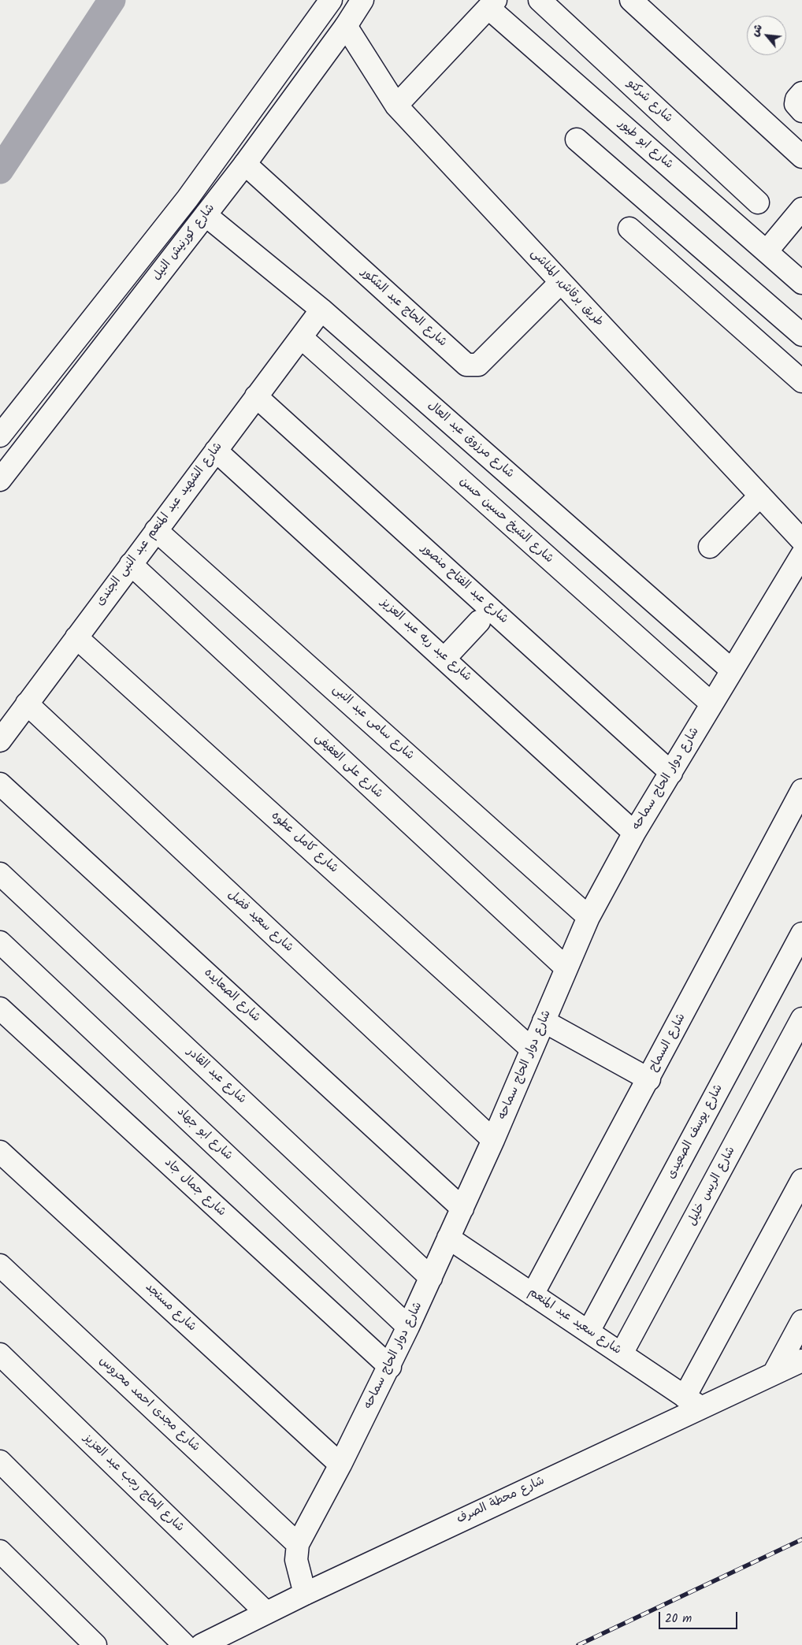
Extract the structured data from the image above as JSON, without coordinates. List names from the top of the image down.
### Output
{
  "streets": {
    "street": [
      "شارع شركتو",
      "شارع ابو طيور",
      "شارع كورنيش النيل",
      "طريق برقاش, المناشى",
      "شارع الحاج عبد الشكور",
      "شارع مرزوق عبد العال",
      "شارع الشيخ حسين حسن",
      "شارع الشهيد عبد المنعم عبد النبى الجندى",
      "شارع عبد الفتاح منصور",
      "شارع عبد ربه عبد العزيز",
      "شارع سامى عبد النبى",
      "شارع على العفيفى",
      "شارع دوار الحاج سماحه",
      "شارع كامل عطوه",
      "شارع سعيد فضل",
      "شارع الصعايده",
      "شارع السماح",
      "شارع عبد القادر",
      "شارع يوسف الصعيدى",
      "شارع ابو جهاد",
      "شارع الريس خليل",
      "شارع جمال جاد",
      "شارع مستجد",
      "شارع سعيد عبد المنعم",
      "شارع مجدى احمد محروس",
      "شارع الحاج رجب عبد العزيز",
      "شارع محطة الصرف"
    ]
  },
  "crossings": [
    ["شارع كورنيش النيل", "طريق برقاش, المناشى"],
    ["شارع كورنيش النيل", "شارع الحاج عبد الشكور"],
    ["شارع كورنيش النيل", "شارع مرزوق عبد العال"],
    ["طريق برقاش, المناشى", "شارع الحاج عبد الشكور"],
    ["شارع مرزوق عبد العال", "شارع الشهيد عبد المنعم عبد النبى الجندى"],
    ["شارع مرزوق عبد العال", "شارع دوار الحاج سماحه"],
    ["شارع الشيخ حسين حسن", "شارع الشهيد عبد المنعم عبد النبى الجندى"],
    ["شارع الشيخ حسين حسن", "شارع دوار الحاج سماحه"],
    ["شارع الشهيد عبد المنعم عبد النبى الجندى", "شارع عبد الفتاح منصور"],
    ["شارع الشهيد عبد المنعم عبد النبى الجندى", "شارع عبد ربه عبد العزيز"],
    ["شارع الشهيد عبد المنعم عبد النبى الجندى", "شارع سامى عبد النبى"],
    ["شارع الشهيد عبد المنعم عبد النبى الجندى", "شارع على العفيفى"],
    ["شارع الشهيد عبد المنعم عبد النبى الجندى", "شارع كامل عطوه"],
    ["شارع الشهيد عبد المنعم عبد النبى الجندى", "شارع سعيد فضل"],
    ["شارع عبد الفتاح منصور", "شارع دوار الحاج سماحه"],
    ["شارع عبد ربه عبد العزيز", "شارع دوار الحاج سماحه"],
    ["شارع سامى عبد النبى", "شارع دوار الحاج سماحه"],
    ["شارع على العفيفى", "شارع دوار الحاج سماحه"],
    ["شارع دوار الحاج سماحه", "شارع كامل عطوه"],
    ["شارع دوار الحاج سماحه", "شارع سعيد فضل"],
    ["شارع دوار الحاج سماحه", "شارع الصعايده"],
    ["شارع دوار الحاج سماحه", "شارع عبد القادر"],
    ["شارع دوار الحاج سماحه", "شارع ابو جهاد"],
    ["شارع دوار الحاج سماحه", "شارع جمال جاد"],
    ["شارع دوار الحاج سماحه", "شارع مستجد"],
    ["شارع دوار الحاج سماحه", "شارع سعيد عبد المنعم"],
    ["شارع دوار الحاج سماحه", "شارع مجدى احمد محروس"],
    ["شارع دوار الحاج سماحه", "شارع محطة الصرف"],
    ["شارع السماح", "شارع سعيد عبد المنعم"],
    ["شارع يوسف الصعيدى", "شارع سعيد عبد المنعم"],
    ["شارع الريس خليل", "شارع سعيد عبد المنعم"],
    ["شارع سعيد عبد المنعم", "شارع محطة الصرف"],
    ["شارع الحاج رجب عبد العزيز", "شارع محطة الصرف"]
  ],
  "scale_bar": "20 m",
  "north": "top left"
}
